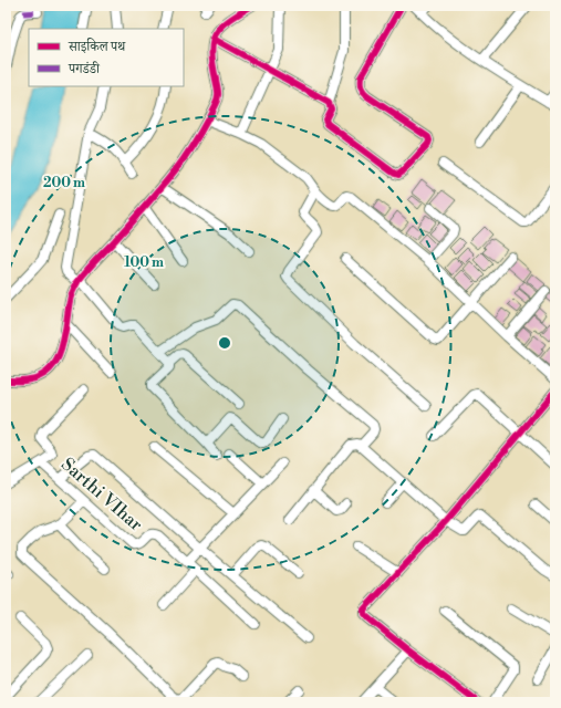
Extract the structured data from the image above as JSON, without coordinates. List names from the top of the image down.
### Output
{
  "streets": {
    "street": ["Sarthi VIhar"]
  },
  "legend": ["साइकिल पथ", "पगडंडी"],
  "rings": ["200 m", "100 m"]
}
